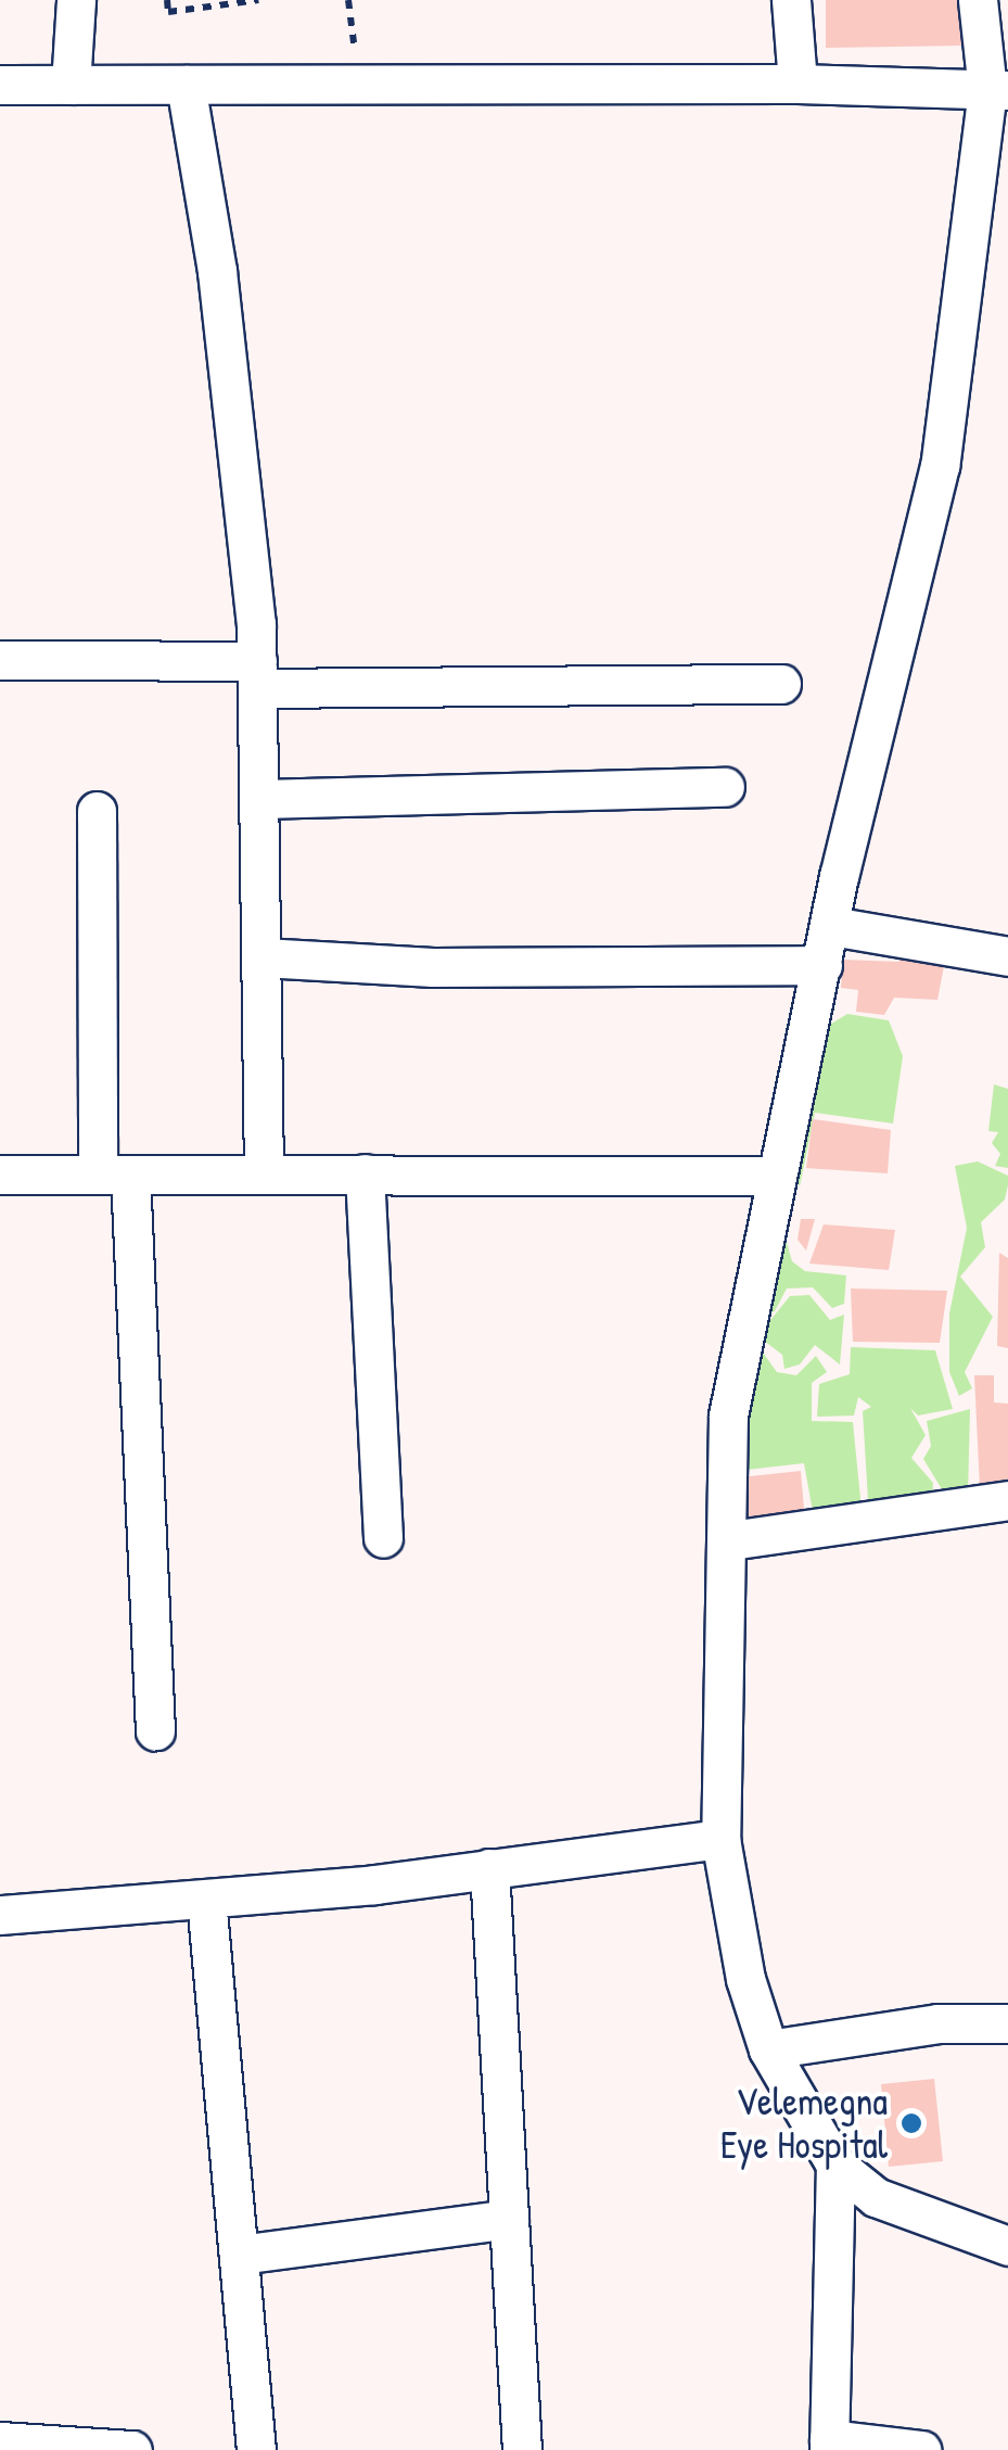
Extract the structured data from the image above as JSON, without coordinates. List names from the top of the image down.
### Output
{
  "places": ["Velemegna Eye Hospital"]
}
